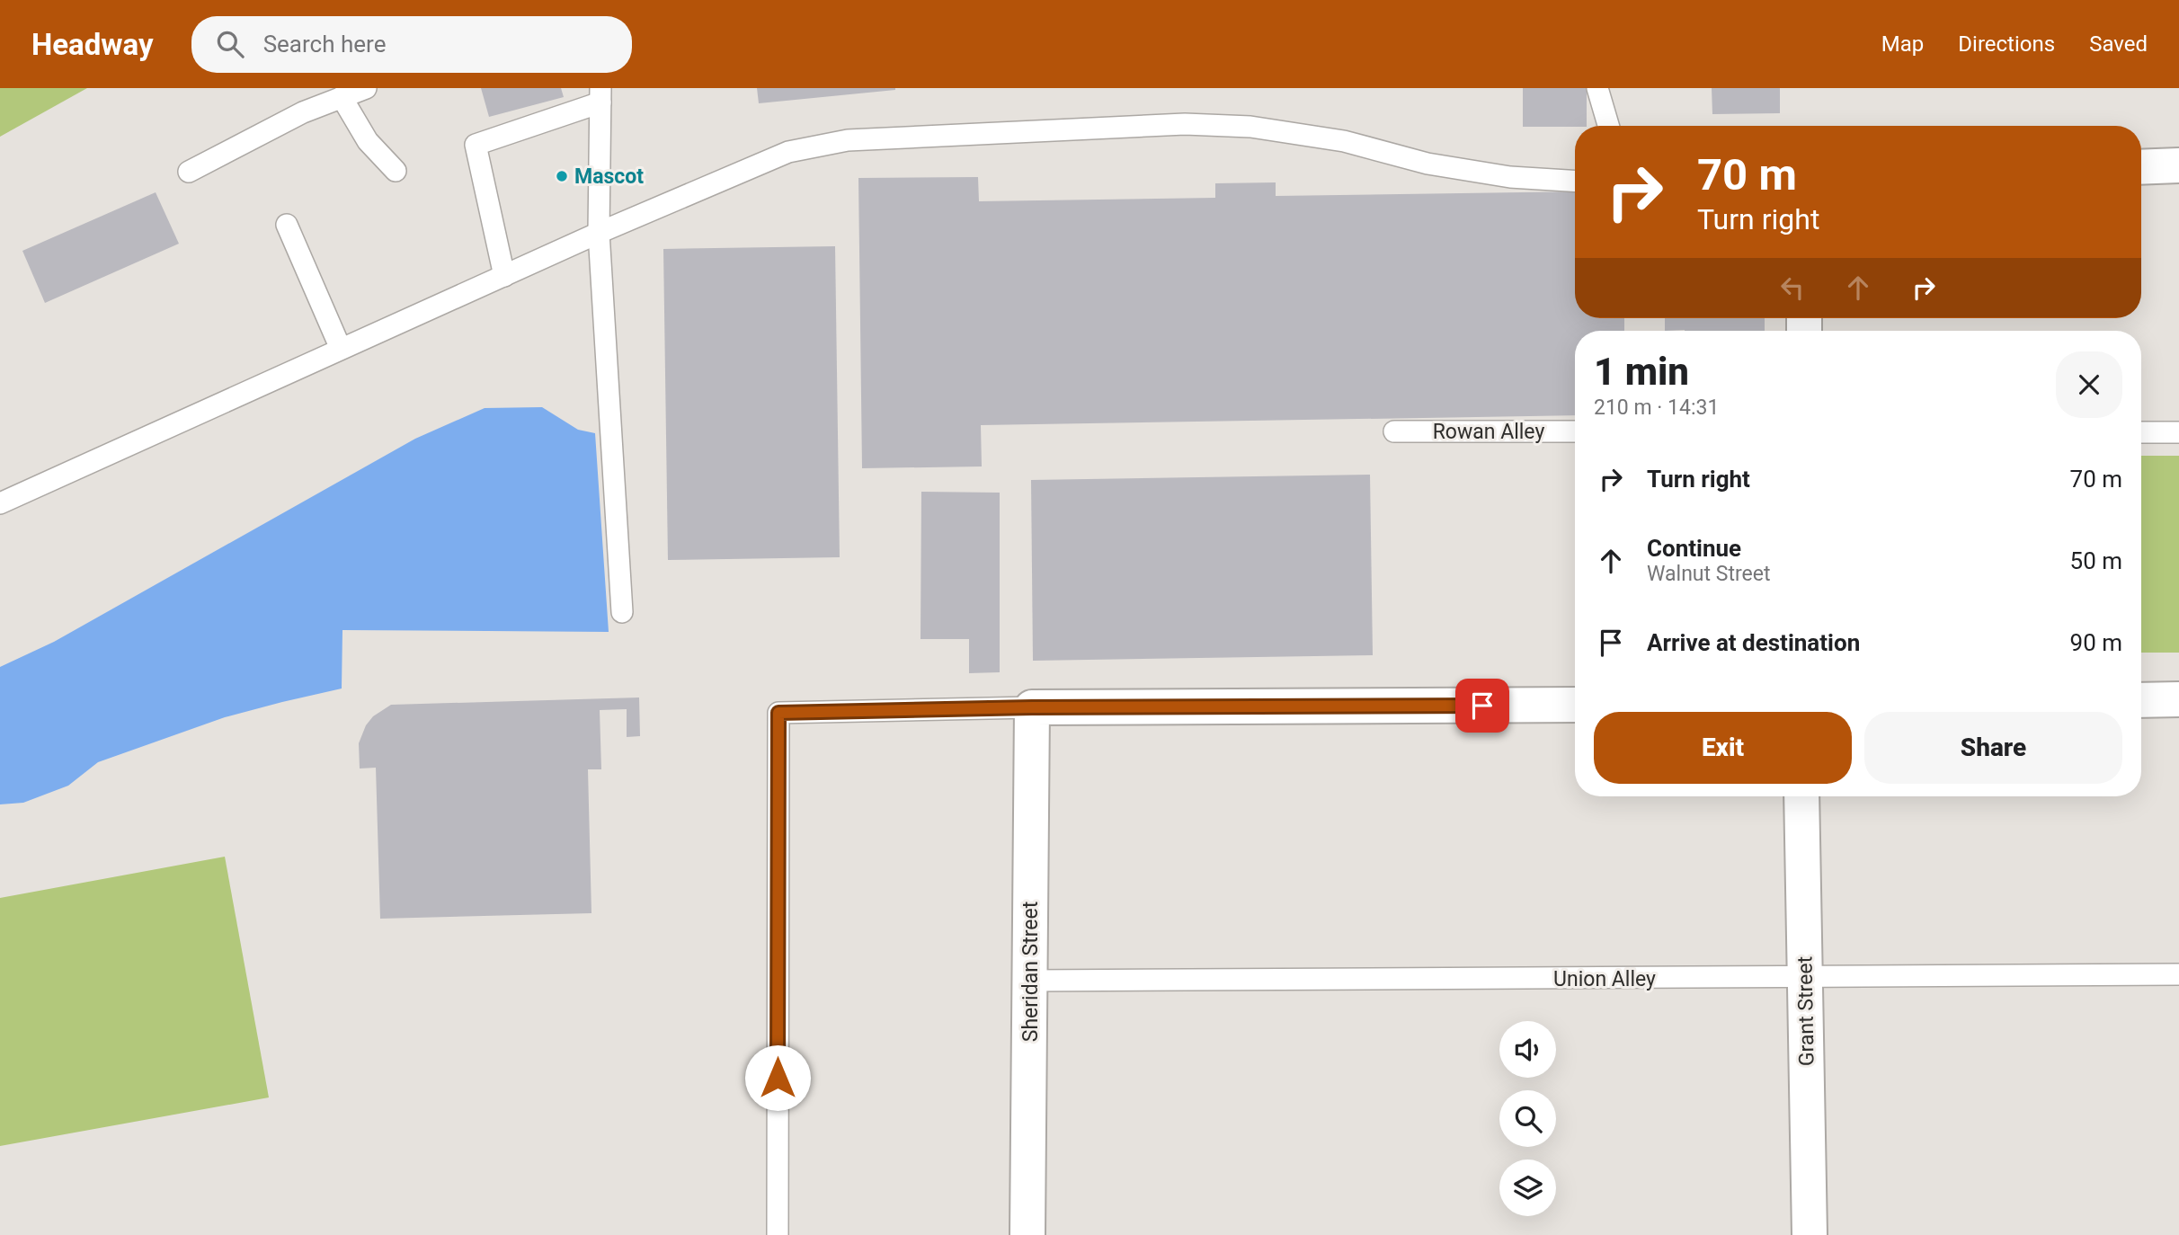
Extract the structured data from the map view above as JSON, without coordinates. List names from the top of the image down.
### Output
{
  "streets": {
    "street": ["Sheridan Street", "Grant Street"],
    "lane": ["Rowan Alley", "Union Alley"]
  },
  "crossings": [
    ["Sheridan Street", "Union Alley"],
    ["Union Alley", "Grant Street"]
  ],
  "places": ["Mascot"],
  "page": {
    "header": "Headway",
    "search": "Search here",
    "nav": ["Map", "Directions", "Saved"],
    "turn": ["70 m", "Turn right"],
    "heading": ["1 min", "210 m · 14:31"],
    "list": [
      {
        "name": "Turn right",
        "value": "70 m"
      },
      {
        "name": "Continue",
        "note": "Walnut Street",
        "value": "50 m"
      },
      {
        "name": "Arrive at destination",
        "value": "90 m"
      }
    ],
    "buttons": ["Exit", "Share"]
  }
}
